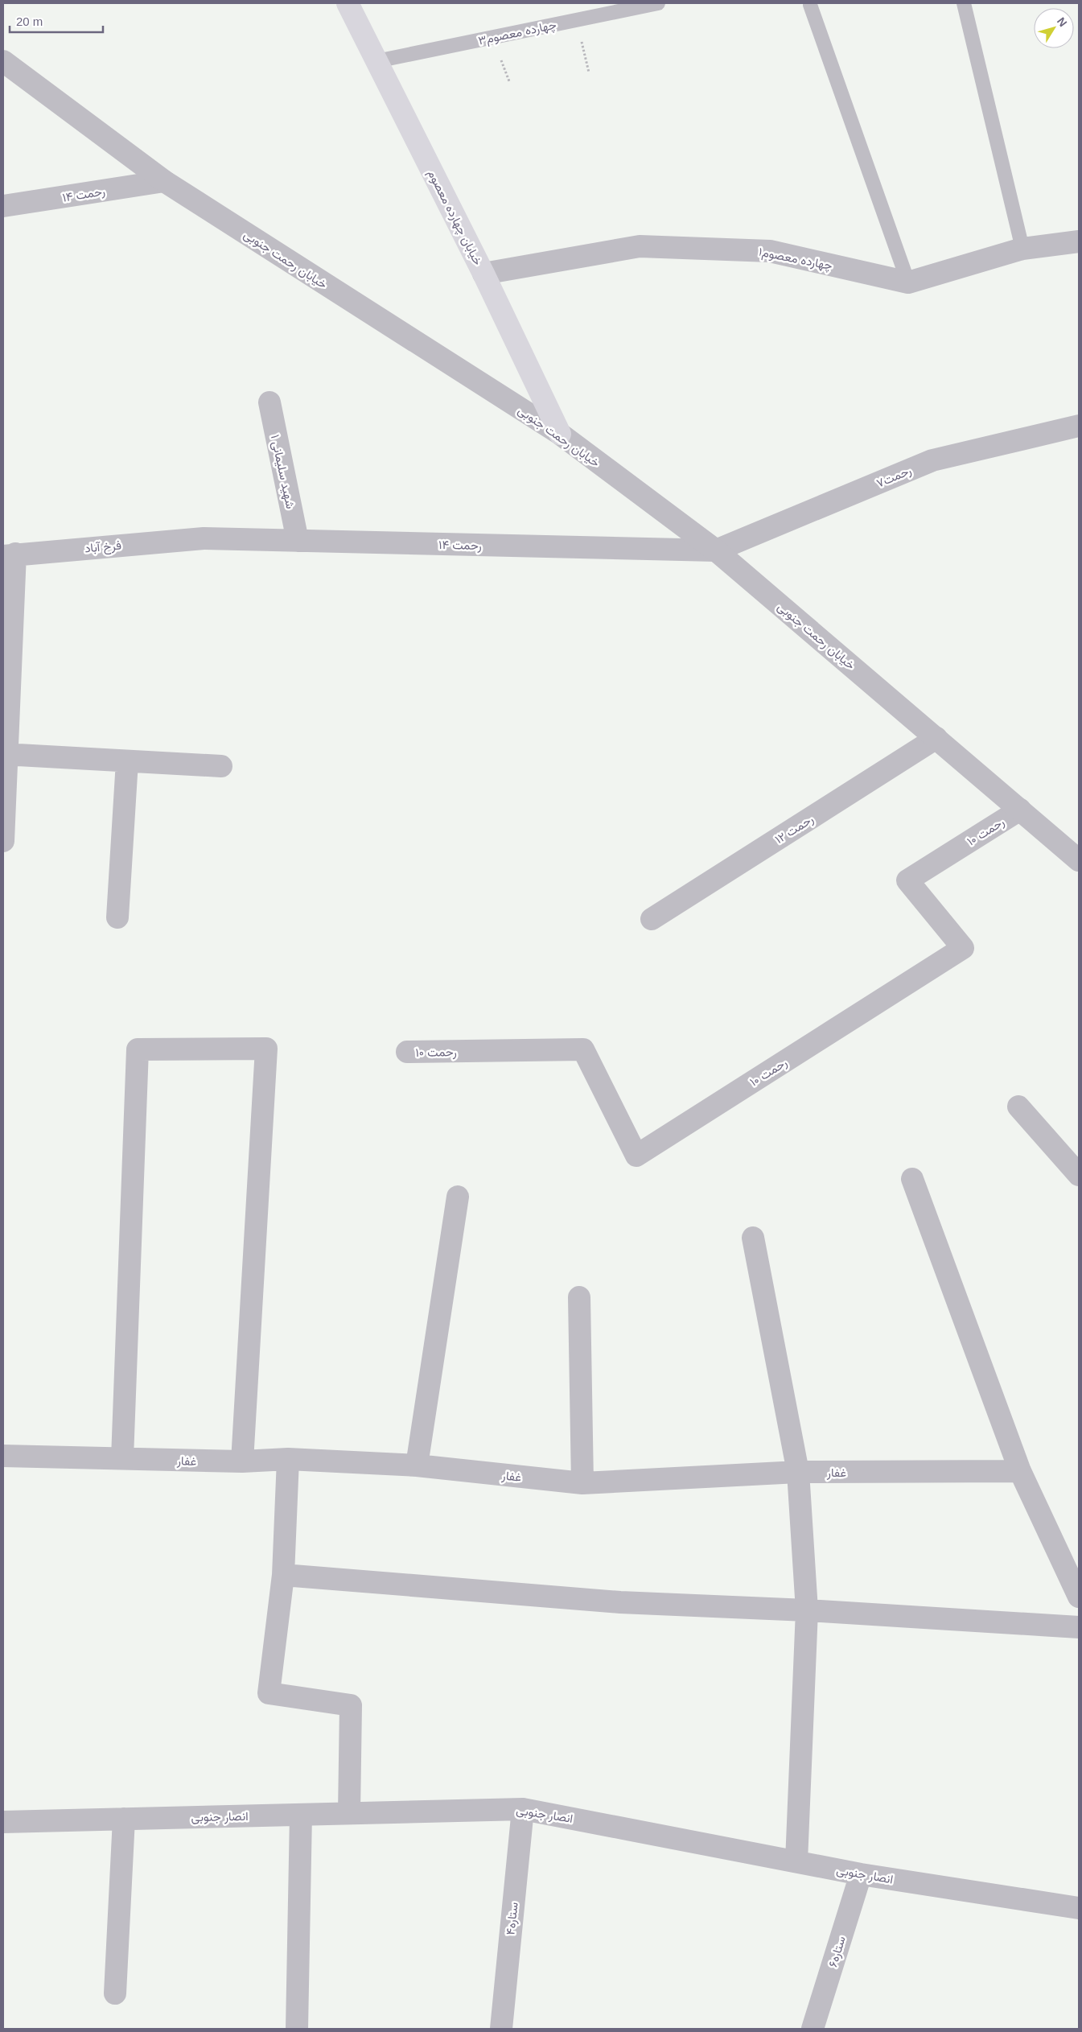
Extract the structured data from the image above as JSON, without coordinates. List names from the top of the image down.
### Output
{
  "streets": {
    "main road": ["خیابان چهارده معصوم"],
    "street": [
      "رحمت ۱۴",
      "چهارده معصوم۱",
      "خیابان رحمت جنوبی",
      "شهید سلیمانی ۱",
      "رحمت۷",
      "فرخ آباد",
      "رحمت ۱۲",
      "رحمت ۱۰",
      "غفار",
      "انصار جنوبی",
      "ستاره۴",
      "ستاره۶"
    ],
    "lane": ["چهارده معصوم۳"]
  },
  "crossings": [
    ["چهارده معصوم۳", "خیابان چهارده معصوم"],
    ["رحمت ۱۴", "خیابان رحمت جنوبی"],
    ["رحمت ۱۴", "شهید سلیمانی ۱"],
    ["رحمت ۱۴", "رحمت۷"],
    ["رحمت ۱۴", "فرخ آباد"],
    ["خیابان چهارده معصوم", "چهارده معصوم۱"],
    ["خیابان چهارده معصوم", "خیابان رحمت جنوبی"],
    ["خیابان رحمت جنوبی", "رحمت۷"],
    ["خیابان رحمت جنوبی", "رحمت ۱۲"],
    ["خیابان رحمت جنوبی", "رحمت ۱۰"],
    ["انصار جنوبی", "ستاره۴"],
    ["انصار جنوبی", "ستاره۶"]
  ],
  "scale_bar": "20 m",
  "north": "top right"
}
